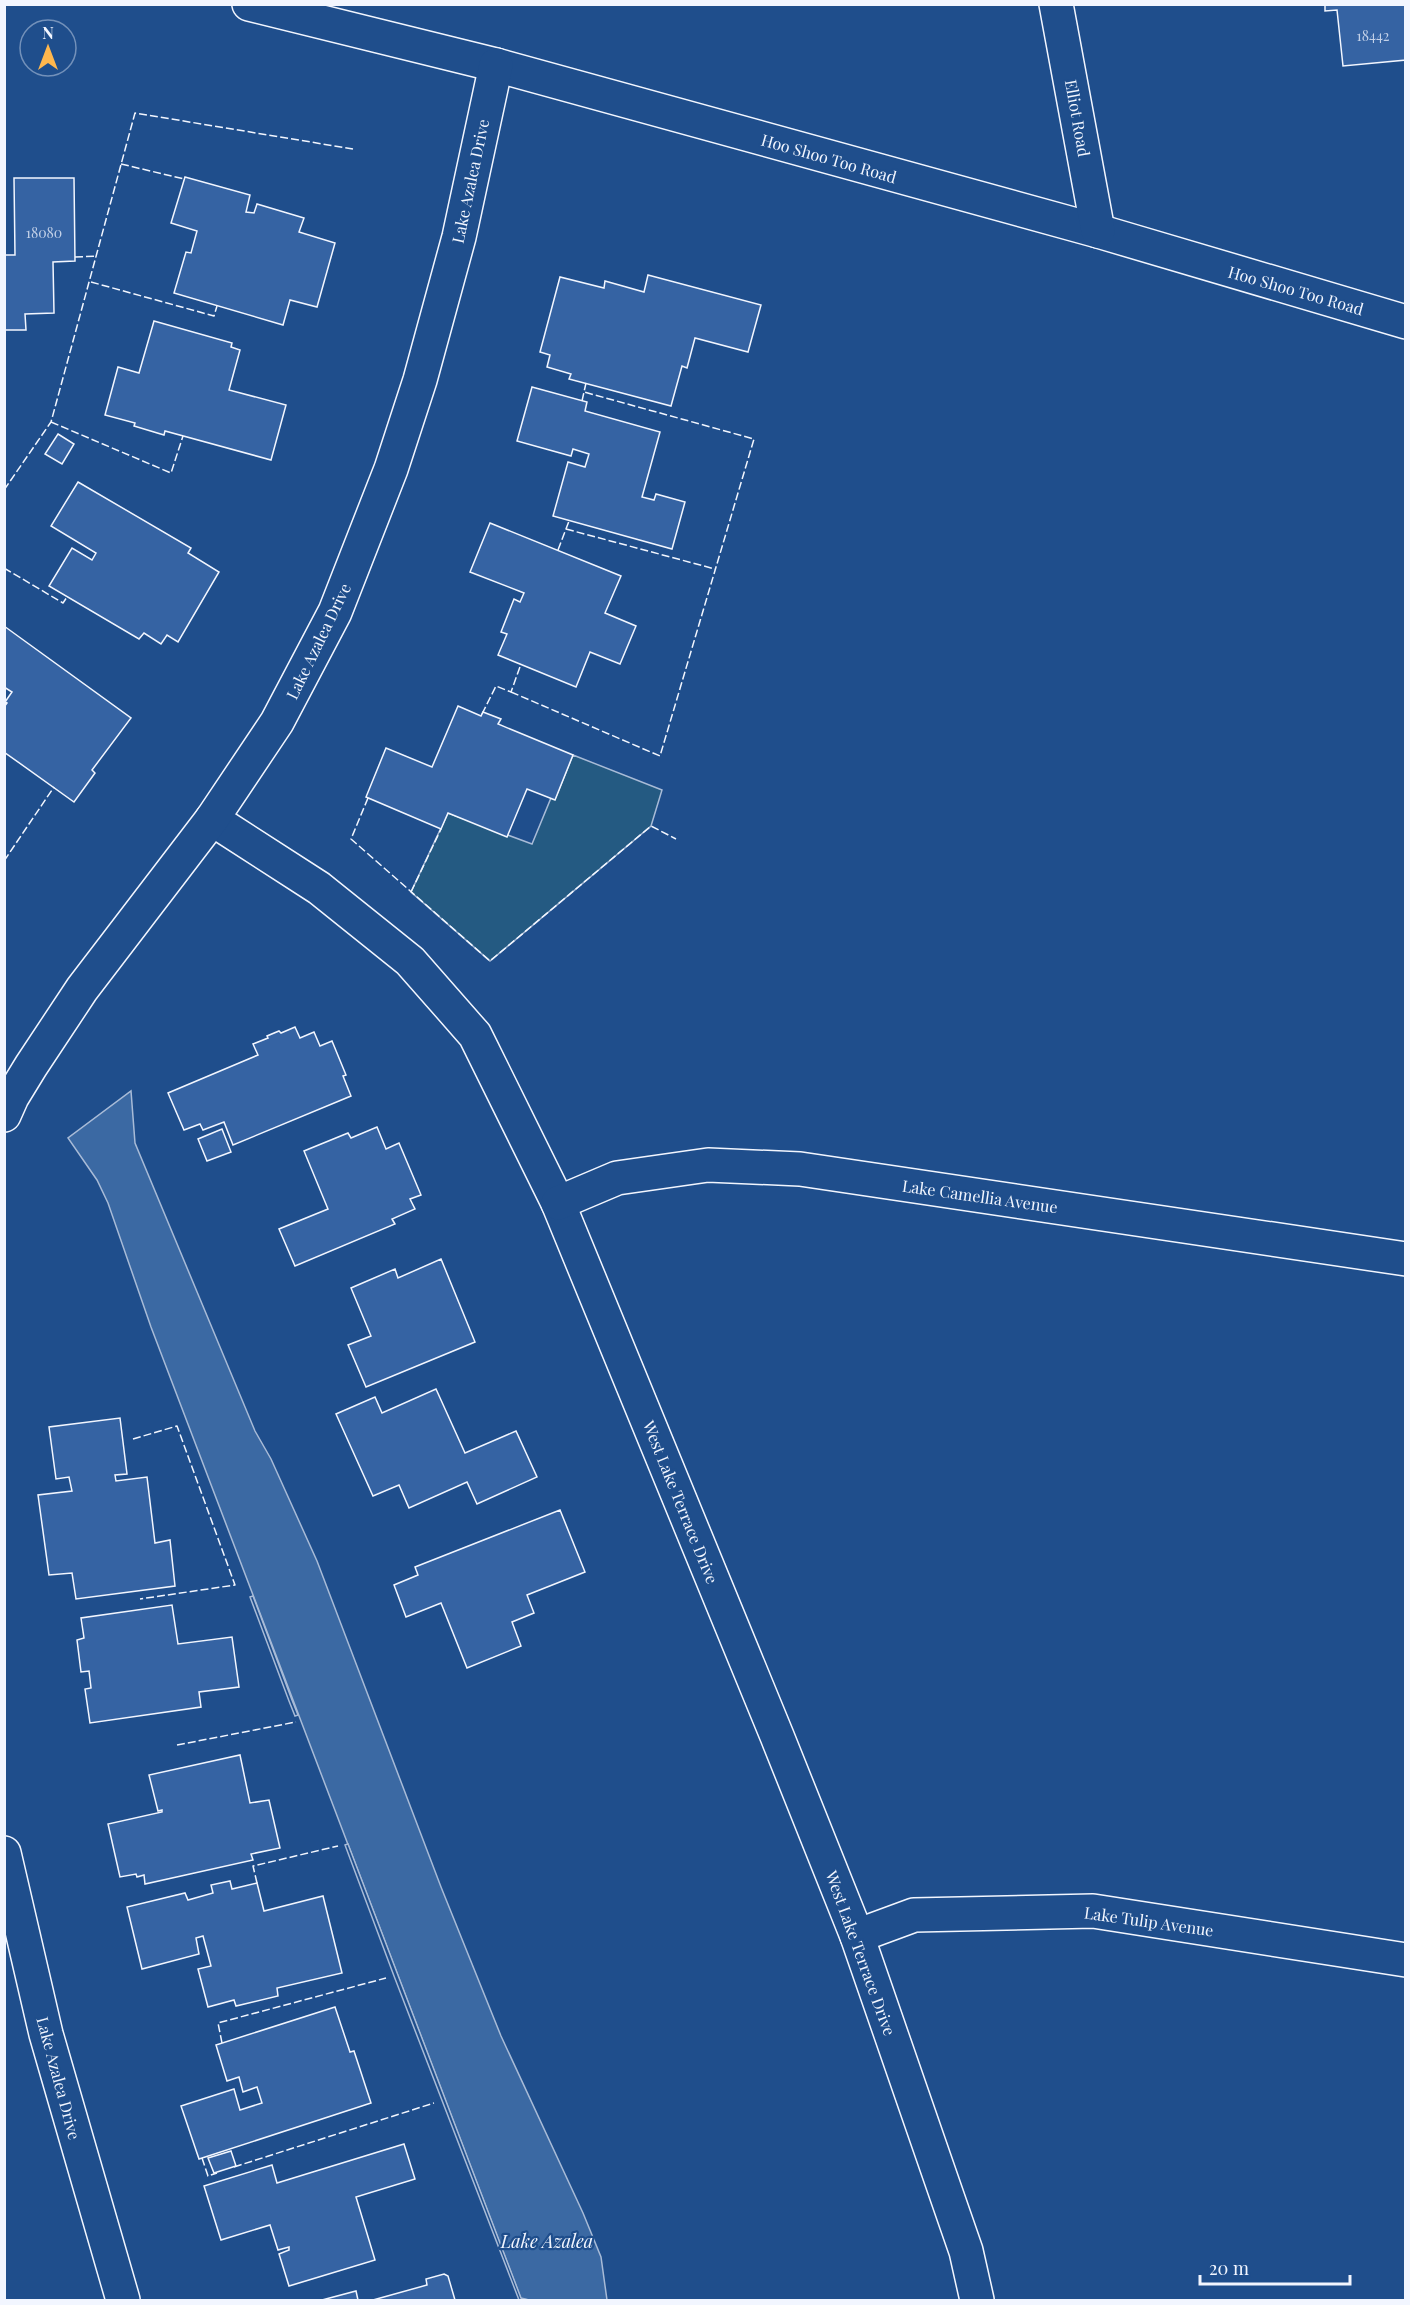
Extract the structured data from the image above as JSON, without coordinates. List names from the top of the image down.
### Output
{
  "streets": {
    "street": [
      "Elliot Road",
      "Hoo Shoo Too Road",
      "Lake Azalea Drive",
      "Lake Camellia Avenue",
      "West Lake Terrace Drive",
      "Lake Tulip Avenue"
    ]
  },
  "crossings": [
    ["Elliot Road", "Hoo Shoo Too Road"],
    ["Hoo Shoo Too Road", "Lake Azalea Drive"],
    ["Lake Azalea Drive", "West Lake Terrace Drive"],
    ["Lake Camellia Avenue", "West Lake Terrace Drive"],
    ["West Lake Terrace Drive", "Lake Tulip Avenue"]
  ],
  "water": ["Lake Azalea"],
  "house_numbers": ["18442", "18080"],
  "scale_bar": "20 m",
  "north": "top"
}
